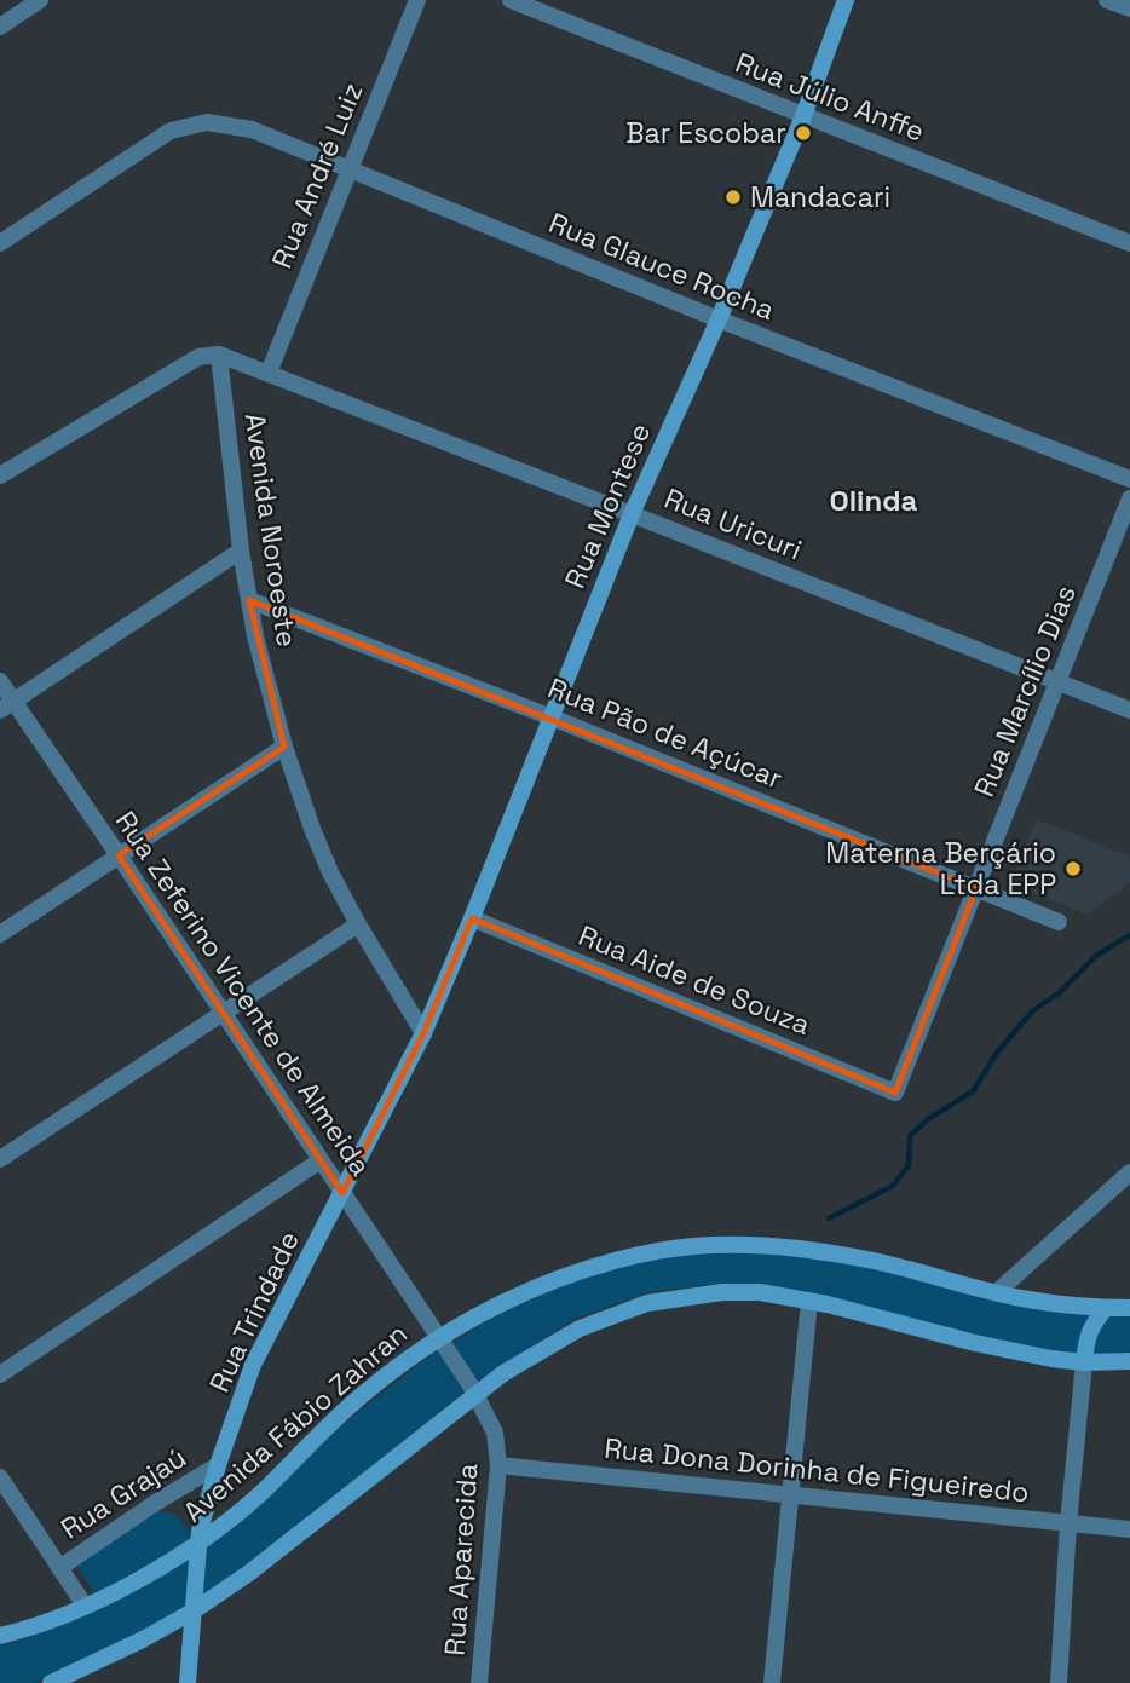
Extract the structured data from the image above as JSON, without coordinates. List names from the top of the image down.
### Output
{
  "streets": {
    "main road": ["Rua Montese", "Rua Trindade", "Avenida Fábio Zahran"],
    "street": [
      "Rua Júlio Anffe",
      "Rua André Luiz",
      "Rua Glauce Rocha",
      "Rua Uricuri",
      "Avenida Noroeste",
      "Rua Marcílio Dias",
      "Rua Pão de Açúcar",
      "Rua Aide de Souza",
      "Rua Zeferino Vicente de Almeida",
      "Rua Dona Dorinha de Figueiredo",
      "Rua Grajaú",
      "Rua Aparecida"
    ]
  },
  "crossings": [
    ["Rua Júlio Anffe", "Rua Montese"],
    ["Rua André Luiz", "Rua Glauce Rocha"],
    ["Rua André Luiz", "Rua Uricuri"],
    ["Rua Glauce Rocha", "Rua Montese"],
    ["Rua Montese", "Rua Uricuri"],
    ["Rua Montese", "Avenida Noroeste"],
    ["Rua Montese", "Rua Pão de Açúcar"],
    ["Rua Montese", "Rua Aide de Souza"],
    ["Rua Montese", "Rua Trindade"],
    ["Rua Uricuri", "Avenida Noroeste"],
    ["Rua Uricuri", "Rua Marcílio Dias"],
    ["Avenida Noroeste", "Rua Pão de Açúcar"],
    ["Avenida Noroeste", "Rua Trindade"],
    ["Rua Marcílio Dias", "Rua Pão de Açúcar"],
    ["Rua Marcílio Dias", "Rua Aide de Souza"],
    ["Rua Zeferino Vicente de Almeida", "Rua Trindade"],
    ["Rua Zeferino Vicente de Almeida", "Avenida Fábio Zahran"],
    ["Rua Zeferino Vicente de Almeida", "Rua Aparecida"],
    ["Rua Trindade", "Avenida Fábio Zahran"],
    ["Rua Trindade", "Rua Grajaú"],
    ["Rua Dona Dorinha de Figueiredo", "Rua Aparecida"]
  ],
  "districts": ["Olinda"],
  "places": ["Bar Escobar", "Mandacari", "Materna Berçário Ltda EPP"]
}
